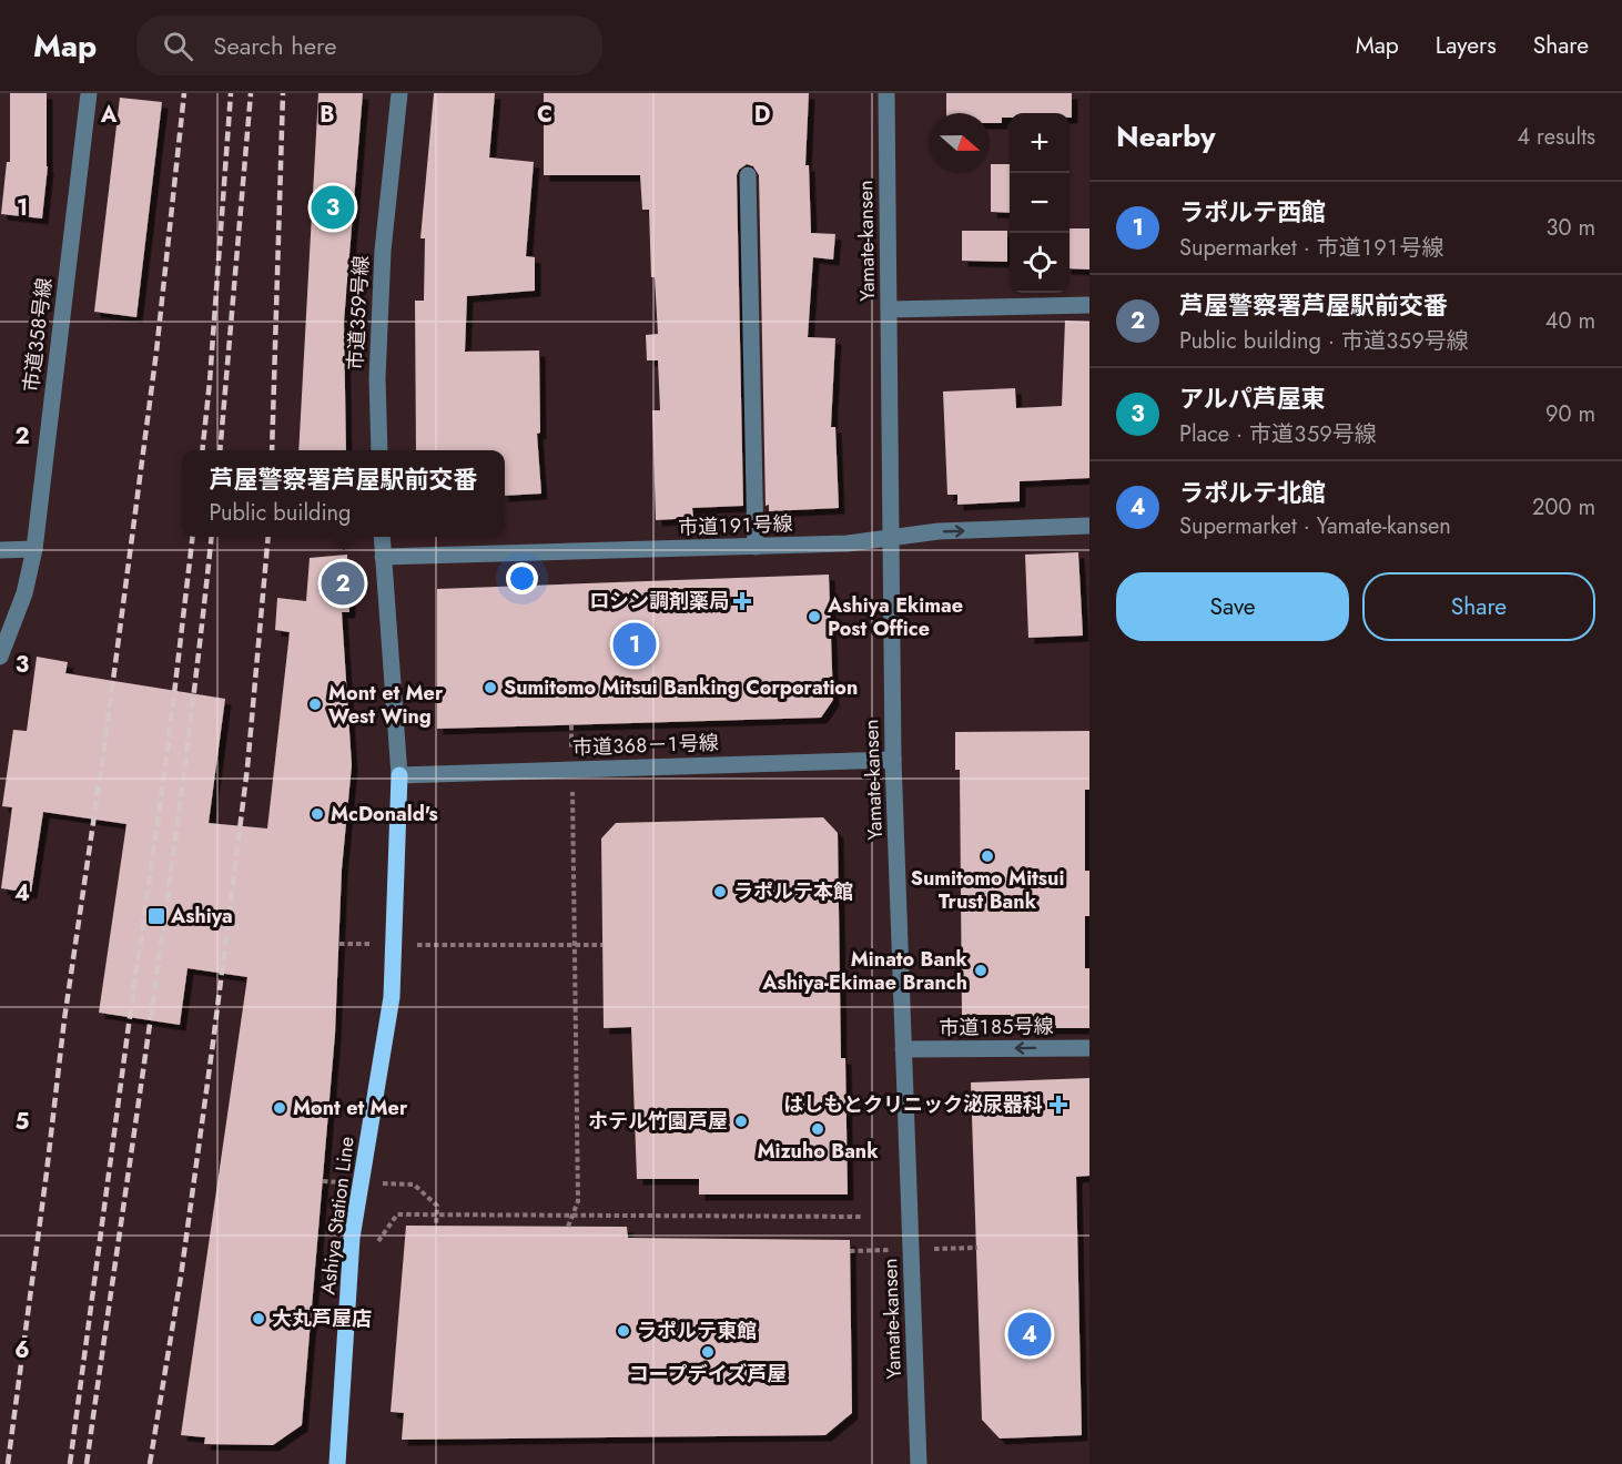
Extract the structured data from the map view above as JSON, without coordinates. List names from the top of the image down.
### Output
{
  "streets": {
    "main road": ["Ashiya Station Line"],
    "street": [
      "Yamate-kansen",
      "市道３５９号線",
      "市道３５８号線",
      "市道１９１号線",
      "市道３６８－１号線",
      "市道１８５号線"
    ]
  },
  "crossings": [
    ["Yamate-kansen", "市道１９１号線"],
    ["Yamate-kansen", "市道３６８－１号線"],
    ["Yamate-kansen", "市道１８５号線"],
    ["市道３６８－１号線", "Ashiya Station Line"]
  ],
  "one_way": ["市道１８５号線"],
  "places": {
    "health": ["ロシン調剤薬局", "はしもとクリニック泌尿器科"],
    "other": [
      "Ashiya Ekimae Post Office",
      "Sumitomo Mitsui Banking Corporation",
      "Mont et Mer West Wing",
      "McDonald's",
      "Sumitomo Mitsui Trust Bank",
      "ラポルテ本館",
      "Minato Bank Ashiya-Ekimae Branch",
      "Mont et Mer",
      "ホテル竹園芦屋",
      "Mizuho Bank",
      "大丸芦屋店",
      "ラポルテ東館",
      "コープデイズ芦屋"
    ],
    "transit": ["Ashiya"]
  },
  "north": "right",
  "page": {
    "header": "Map",
    "search": "Search here",
    "nav": ["Map", "Layers", "Share"],
    "heading": ["Nearby", "4 results"],
    "map_buttons": ["+", "−"],
    "list": [
      {
        "mark": "1",
        "name": "ラポルテ西館",
        "note": "Supermarket · 市道１９１号線",
        "value": "30 m"
      },
      {
        "mark": "2",
        "name": "芦屋警察署芦屋駅前交番",
        "note": "Public building · 市道３５９号線",
        "value": "40 m"
      },
      {
        "mark": "3",
        "name": "アルパ芦屋東",
        "note": "Place · 市道３５９号線",
        "value": "90 m"
      },
      {
        "mark": "4",
        "name": "ラポルテ北館",
        "note": "Supermarket · Yamate-kansen",
        "value": "200 m"
      }
    ],
    "pins": [
      "3",
      "2",
      "1",
      "4"
    ],
    "popup": ["芦屋警察署芦屋駅前交番", "Public building"],
    "buttons": ["Save", "Share"]
  },
  "grid": {
    "columns": [
      "A",
      "B",
      "C",
      "D"
    ],
    "rows": [
      "1",
      "2",
      "3",
      "4",
      "5",
      "6"
    ]
  }
}
